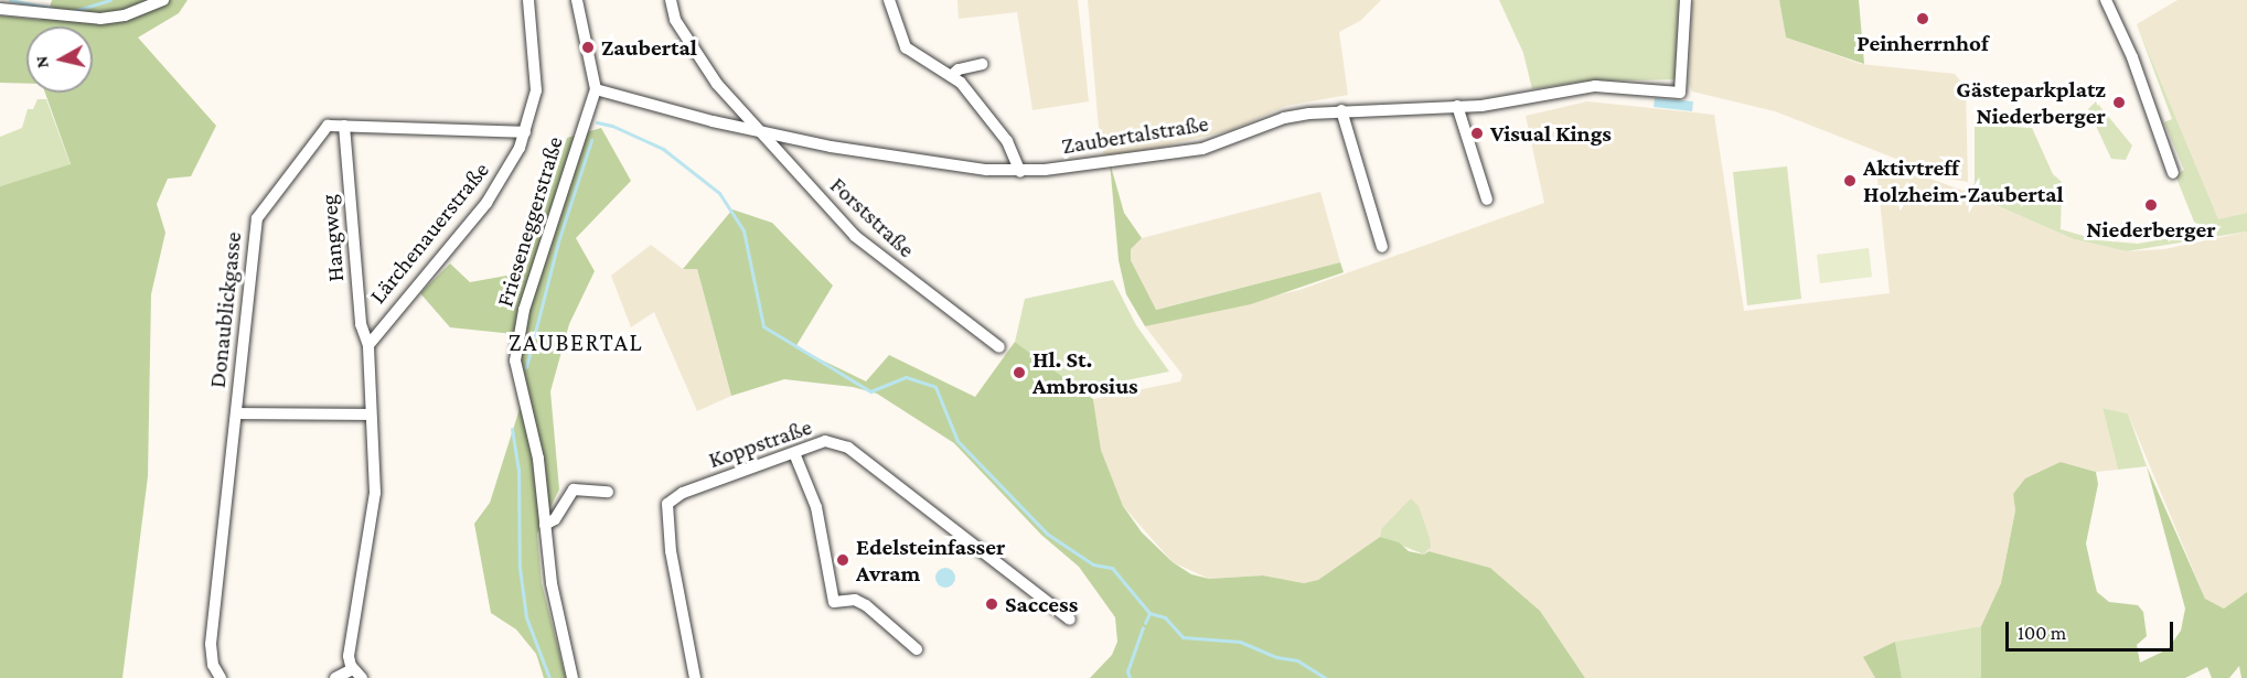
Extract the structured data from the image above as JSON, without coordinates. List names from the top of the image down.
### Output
{
  "streets": {
    "street": [
      "Zaubertalstraße",
      "Forststraße",
      "Frieseneggerstraße",
      "Lärchenauerstraße",
      "Hangweg",
      "Donaublickgasse",
      "Koppstraße"
    ]
  },
  "crossings": [
    ["Zaubertalstraße", "Forststraße"],
    ["Zaubertalstraße", "Frieseneggerstraße"],
    ["Lärchenauerstraße", "Hangweg"],
    ["Lärchenauerstraße", "Donaublickgasse"],
    ["Hangweg", "Donaublickgasse"]
  ],
  "districts": ["ZAUBERTAL"],
  "places": [
    "Peinherrnhof",
    "Zaubertal",
    "Gästeparkplatz Niederberger",
    "Visual Kings",
    "Aktivtreff Holzheim-Zaubertal",
    "Niederberger",
    "Hl. St. Ambrosius",
    "Edelsteinfasser Avram",
    "Saccess"
  ],
  "scale_bar": "100 m",
  "north": "left"
}
